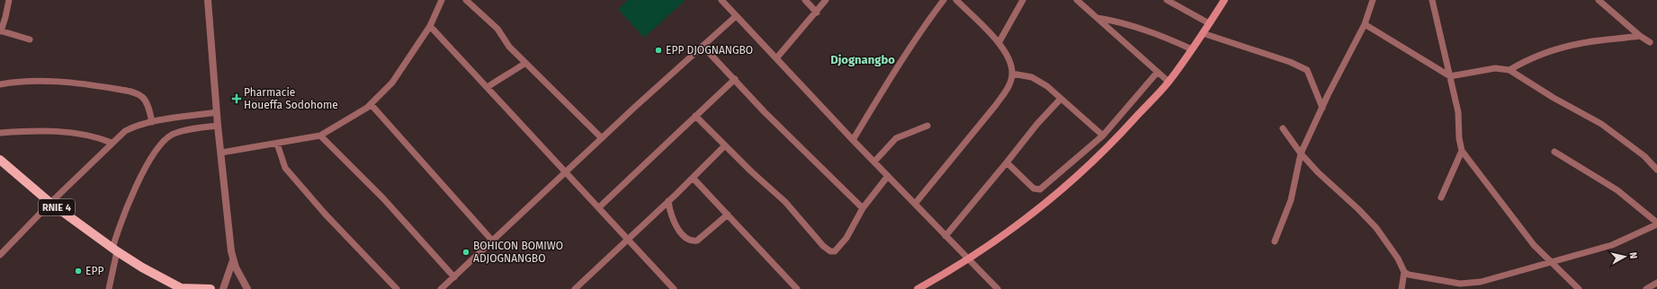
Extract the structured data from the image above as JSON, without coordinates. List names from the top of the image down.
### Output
{
  "streets": {
    "main road": ["RNIE 4"]
  },
  "districts": ["Djognangbo"],
  "places": {
    "other": ["EPP DJOGNANGBO", "BOHICON BOMIWO ADJOGNANGBO", "EPP"],
    "health": ["Pharmacie Houeffa Sodohome"]
  },
  "north": "right"
}
